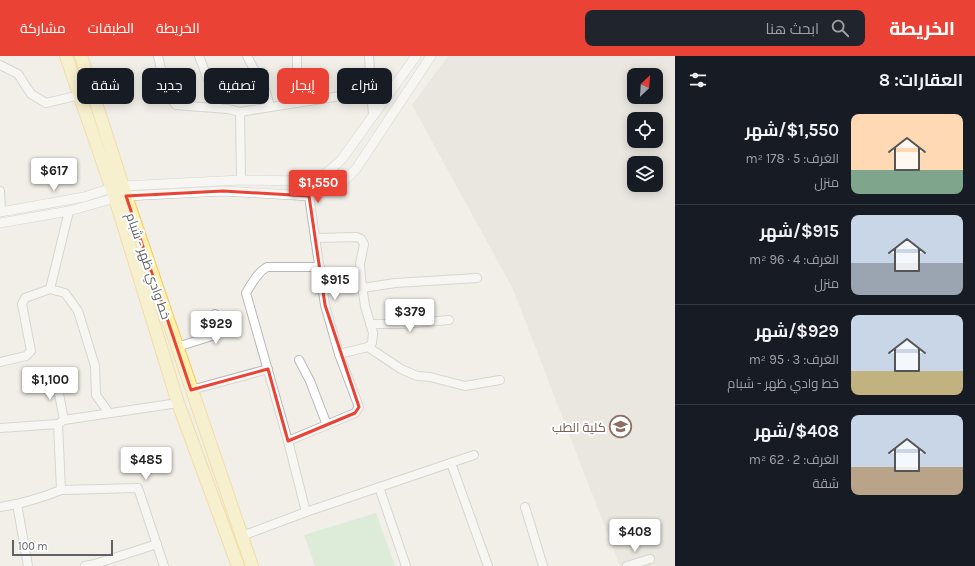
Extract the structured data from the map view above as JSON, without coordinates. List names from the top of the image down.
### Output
{
  "streets": {
    "main road": ["خط وادي ظهر - شبام"]
  },
  "places": {
    "school or university": ["كلية الطب"]
  },
  "scale_bar": "100 m",
  "north": "top right",
  "page": {
    "header": "الخريطة",
    "search": "ابحث هنا",
    "nav": ["الخريطة", "الطبقات", "مشاركة"],
    "heading": "العقارات: 8",
    "chip": [
      "شراء",
      "إيجار",
      "تصفية",
      "جديد",
      "شقة"
    ],
    "list": [
      {
        "name": "$1,550/شهر",
        "note": "الغرف: 5 · 178 m² · منزل"
      },
      {
        "name": "$915/شهر",
        "note": "الغرف: 4 · 96 m² · منزل"
      },
      {
        "name": "$929/شهر",
        "note": "الغرف: 3 · 95 m² · خط وادي ظهر - شبام"
      },
      {
        "name": "$408/شهر",
        "note": "الغرف: 2 · 62 m² · شقة"
      }
    ],
    "price": [
      "$617",
      "$1,550",
      "$915",
      "$379",
      "$929",
      "$1,100",
      "$485",
      "$408"
    ],
    "scale": "100 m"
  }
}
